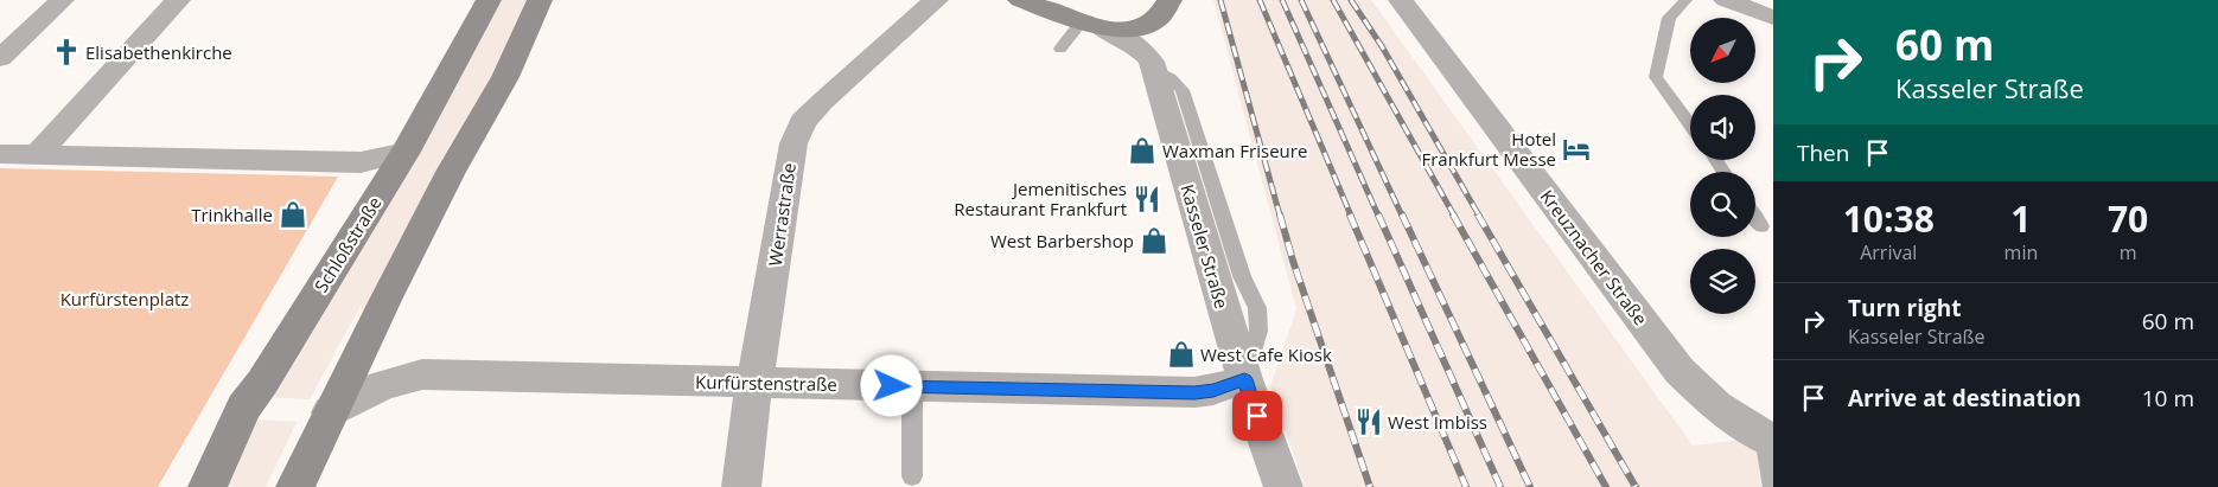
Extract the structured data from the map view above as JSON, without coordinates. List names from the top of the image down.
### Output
{
  "streets": {
    "street": [
      "Werrastraße",
      "Schloßstraße",
      "Kasseler Straße",
      "Kreuznacher Straße",
      "Kurfürstenstraße"
    ]
  },
  "crossings": [
    ["Werrastraße", "Kurfürstenstraße"],
    ["Kasseler Straße", "Kurfürstenstraße"]
  ],
  "parks": ["Kurfürstenplatz"],
  "places": {
    "church": ["Elisabethenkirche"],
    "hotel": ["Hotel Frankfurt Messe"],
    "shop": [
      "Waxman Friseure",
      "Trinkhalle",
      "West Barbershop",
      "West Cafe Kiosk"
    ],
    "restaurant": ["Jemenitisches Restaurant Frankfurt", "West Imbiss"]
  },
  "north": "bottom left",
  "page": {
    "turn": ["60 m", "Kasseler Straße"],
    "then": "Then",
    "eta": [
      "10:38",
      "Arrival",
      "1",
      "min",
      "70",
      "m"
    ],
    "list": [
      {
        "name": "Turn right",
        "note": "Kasseler Straße",
        "value": "60 m"
      },
      {
        "name": "Arrive at destination",
        "value": "10 m"
      }
    ]
  }
}
